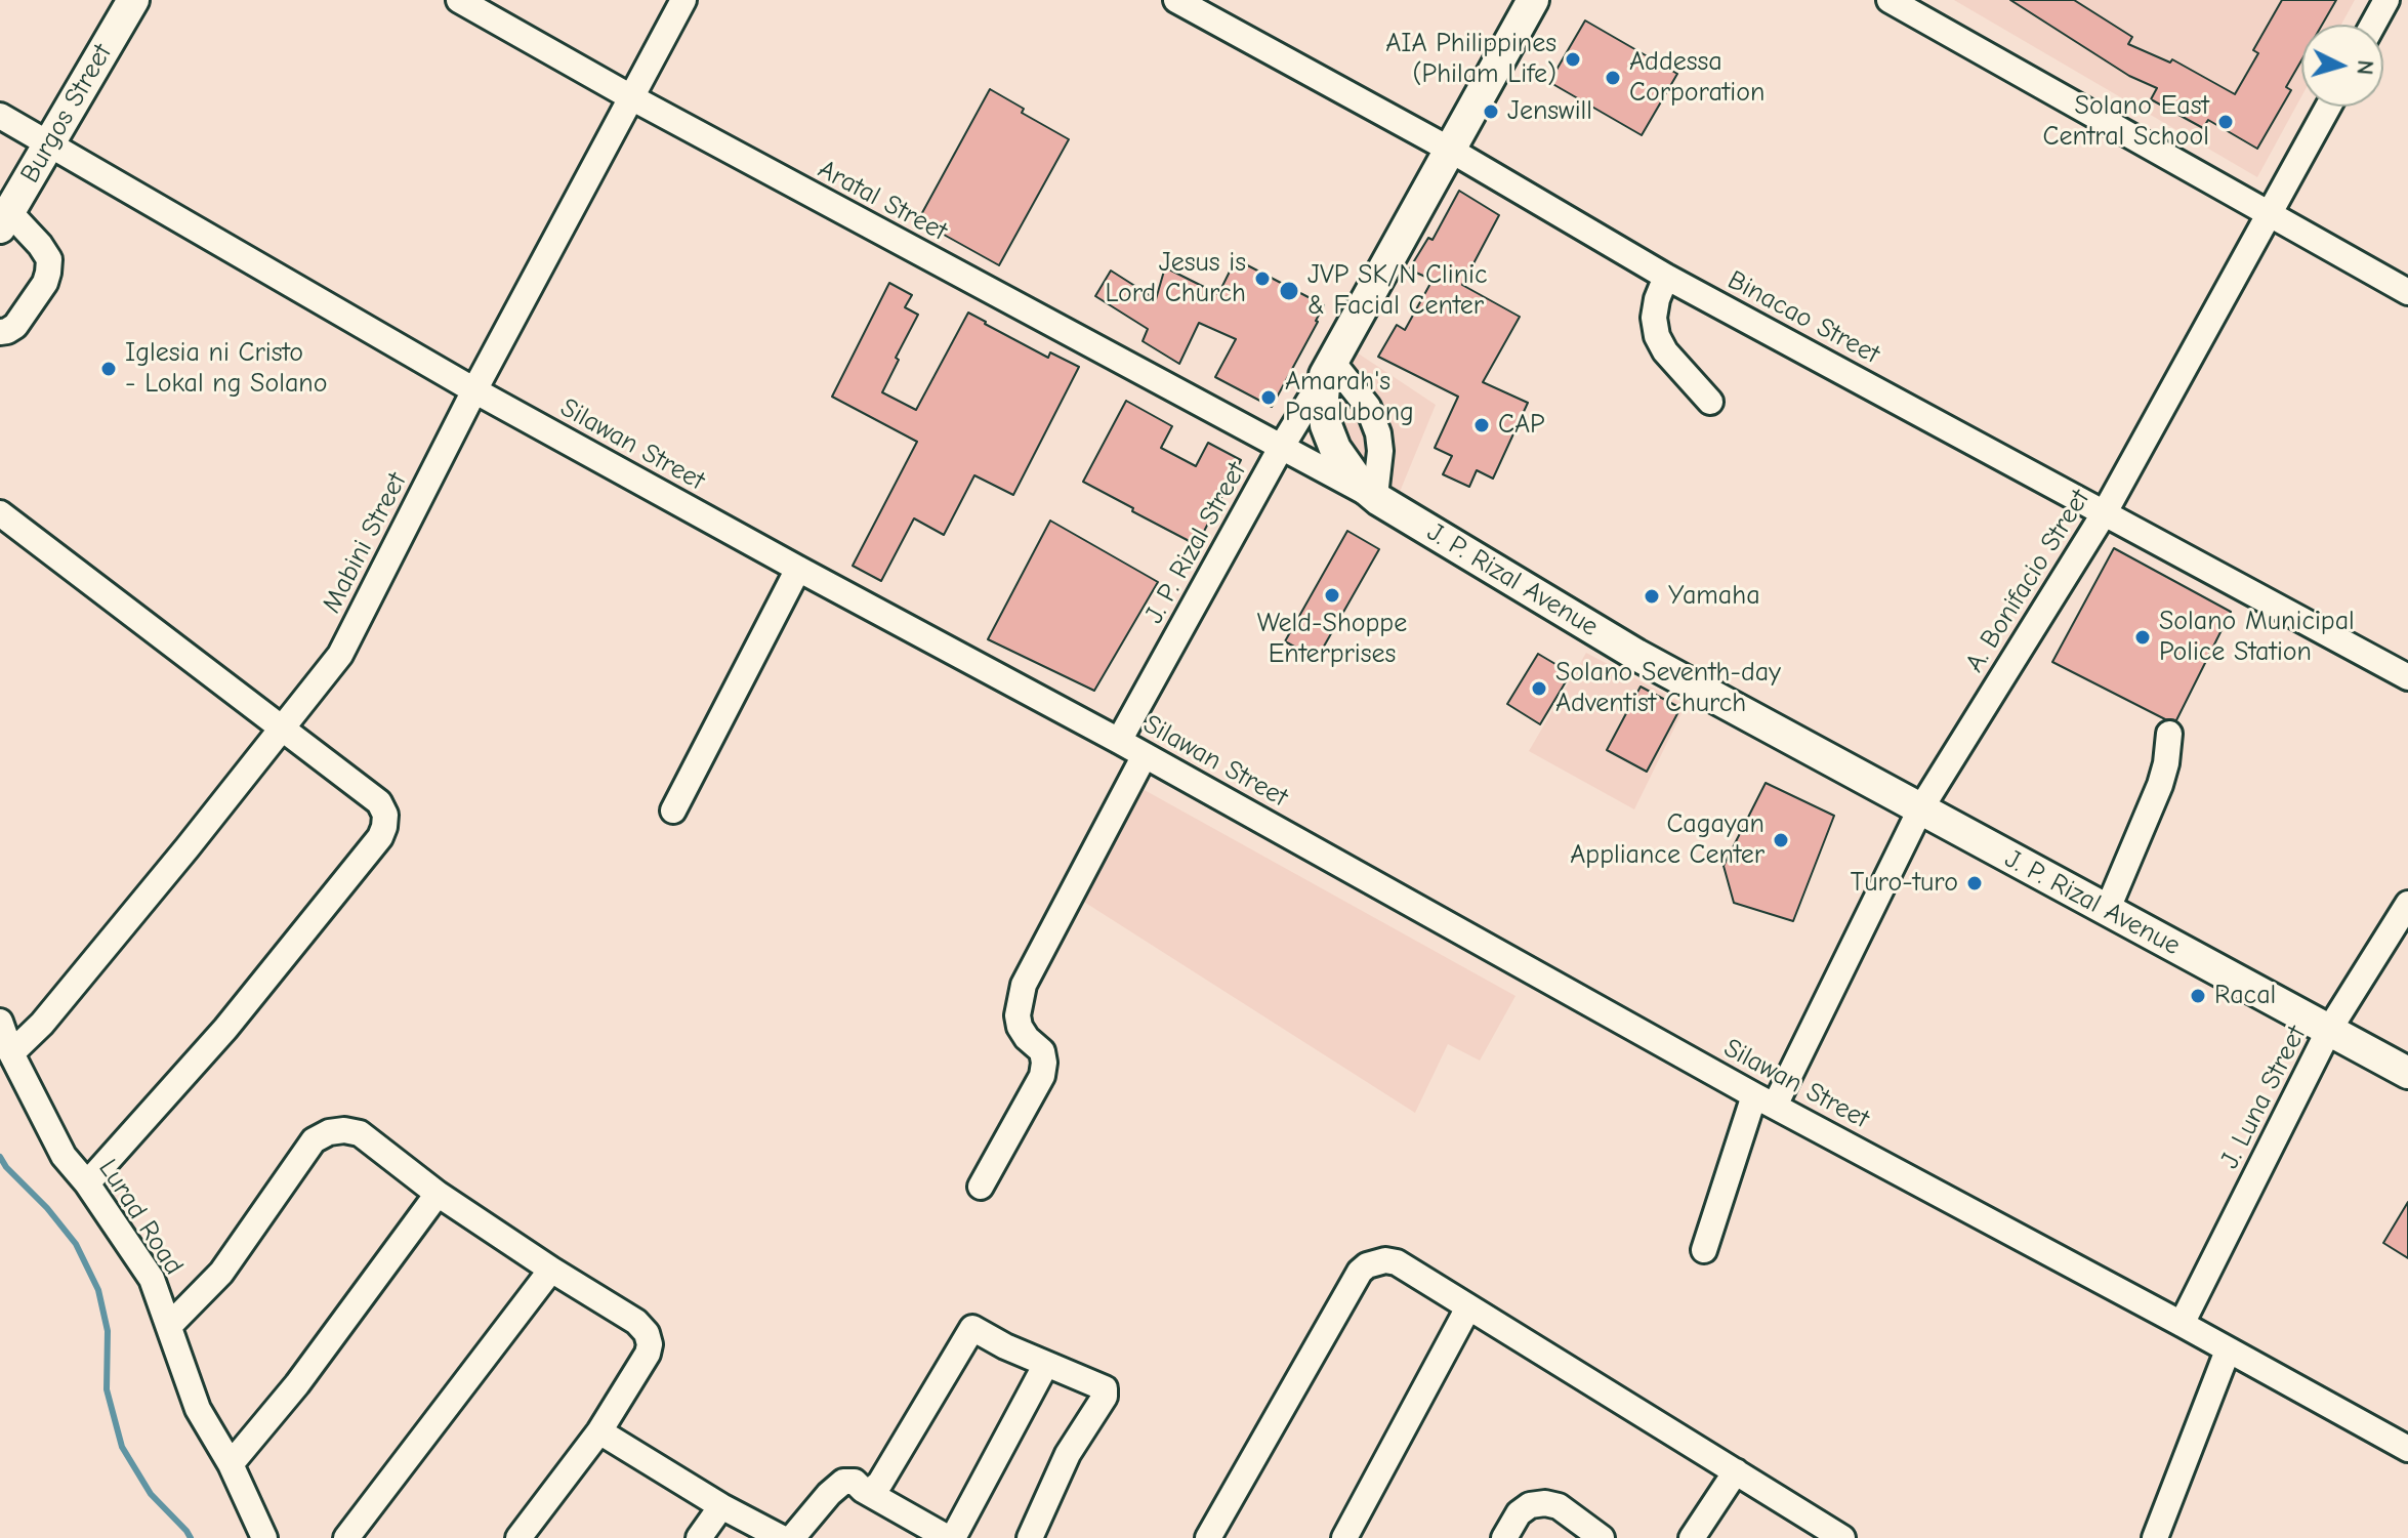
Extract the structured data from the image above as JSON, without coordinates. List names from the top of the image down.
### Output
{
  "streets": {
    "main road": ["Burgos Street", "J. P. Rizal Avenue"],
    "street": [
      "Aratal Street",
      "Binacao Street",
      "Silawan Street",
      "Mabini Street",
      "J. P. Rizal Street",
      "A. Bonifacio Street",
      "J. Luna Street",
      "Lurad Road"
    ]
  },
  "crossings": [
    ["Burgos Street", "Silawan Street"],
    ["Aratal Street", "Mabini Street"],
    ["Aratal Street", "J. P. Rizal Street"],
    ["Aratal Street", "J. P. Rizal Avenue"],
    ["Binacao Street", "J. P. Rizal Avenue"],
    ["Binacao Street", "A. Bonifacio Street"],
    ["Silawan Street", "Mabini Street"],
    ["Silawan Street", "J. P. Rizal Street"],
    ["Silawan Street", "A. Bonifacio Street"],
    ["Silawan Street", "J. Luna Street"],
    ["Mabini Street", "Lurad Road"],
    ["J. P. Rizal Street", "J. P. Rizal Avenue"],
    ["J. P. Rizal Avenue", "A. Bonifacio Street"],
    ["J. P. Rizal Avenue", "J. Luna Street"]
  ],
  "places": [
    "AIA Philippines (Philam Life)",
    "Addessa Corporation",
    "Jenswill",
    "Solano East Central School",
    "Jesus is Lord Church",
    "JVP SK/N Clinic & Facial Center",
    "Iglesia ni Cristo - Lokal ng Solano",
    "Amarah's Pasalubong",
    "CAP",
    "Weld-Shoppe Enterprises",
    "Yamaha",
    "Solano Municipal Police Station",
    "Solano Seventh-day Adventist Church",
    "Cagayan Appliance Center",
    "Turo-turo",
    "Racal"
  ],
  "north": "right"
}
